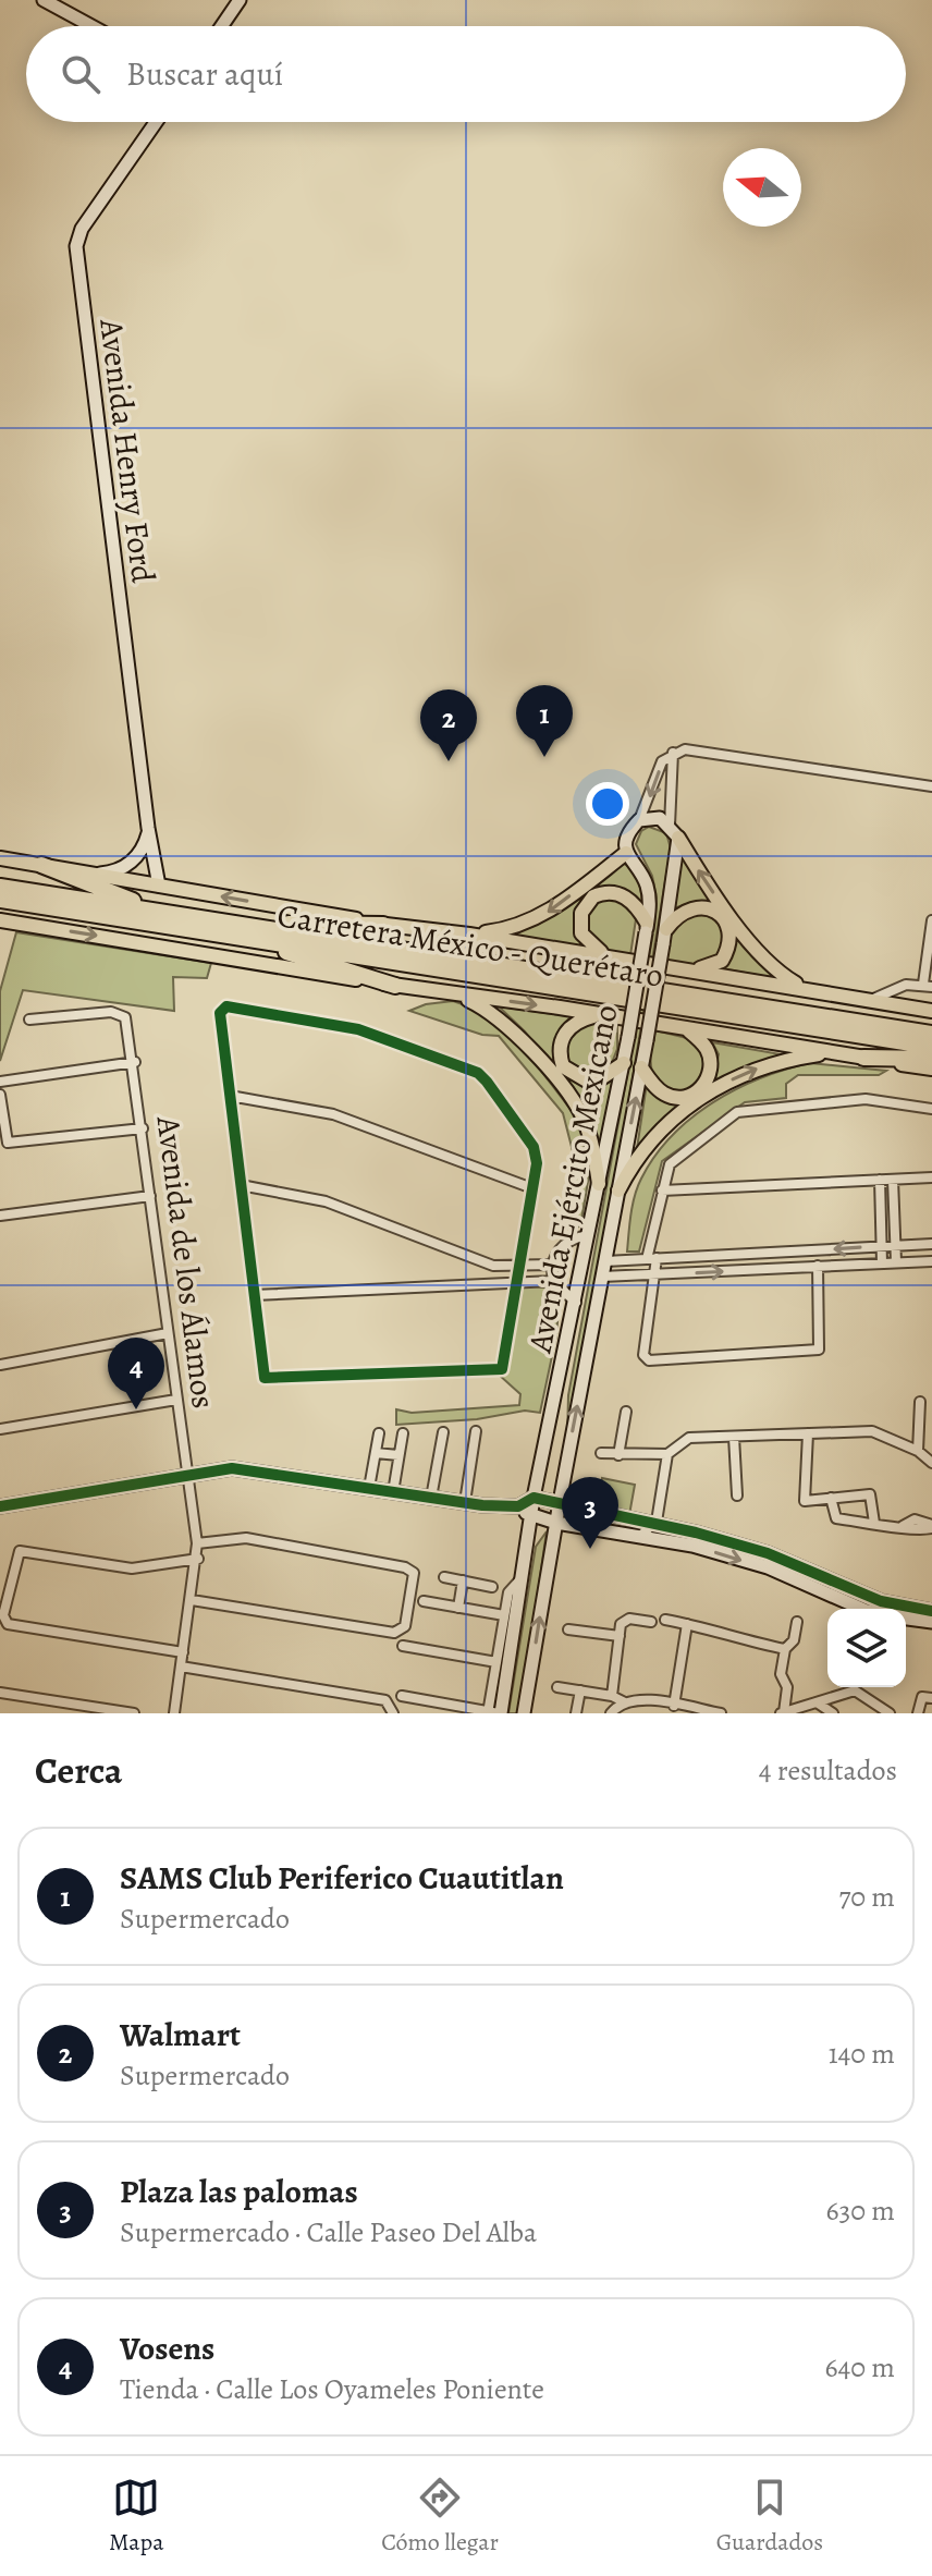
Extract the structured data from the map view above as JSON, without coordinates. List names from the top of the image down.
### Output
{
  "streets": {
    "highway": ["Carretera México - Querétaro"],
    "street": ["Avenida Henry Ford", "Avenida Ejército Mexicano", "Avenida de los Álamos"]
  },
  "north": "left",
  "page": {
    "search": "Buscar aquí",
    "pins": [
      "1",
      "2",
      "4",
      "3"
    ],
    "heading": ["Cerca", "4 resultados"],
    "list": [
      {
        "mark": "1",
        "name": "SAMS Club Periferico Cuautitlan",
        "note": "Supermercado",
        "value": "70 m"
      },
      {
        "mark": "2",
        "name": "Walmart",
        "note": "Supermercado",
        "value": "140 m"
      },
      {
        "mark": "3",
        "name": "Plaza las palomas",
        "note": "Supermercado · Calle Paseo Del Alba",
        "value": "630 m"
      },
      {
        "mark": "4",
        "name": "Vosens",
        "note": "Tienda · Calle Los Oyameles Poniente",
        "value": "640 m"
      }
    ],
    "nav": ["Mapa", "Cómo llegar", "Guardados"]
  }
}
